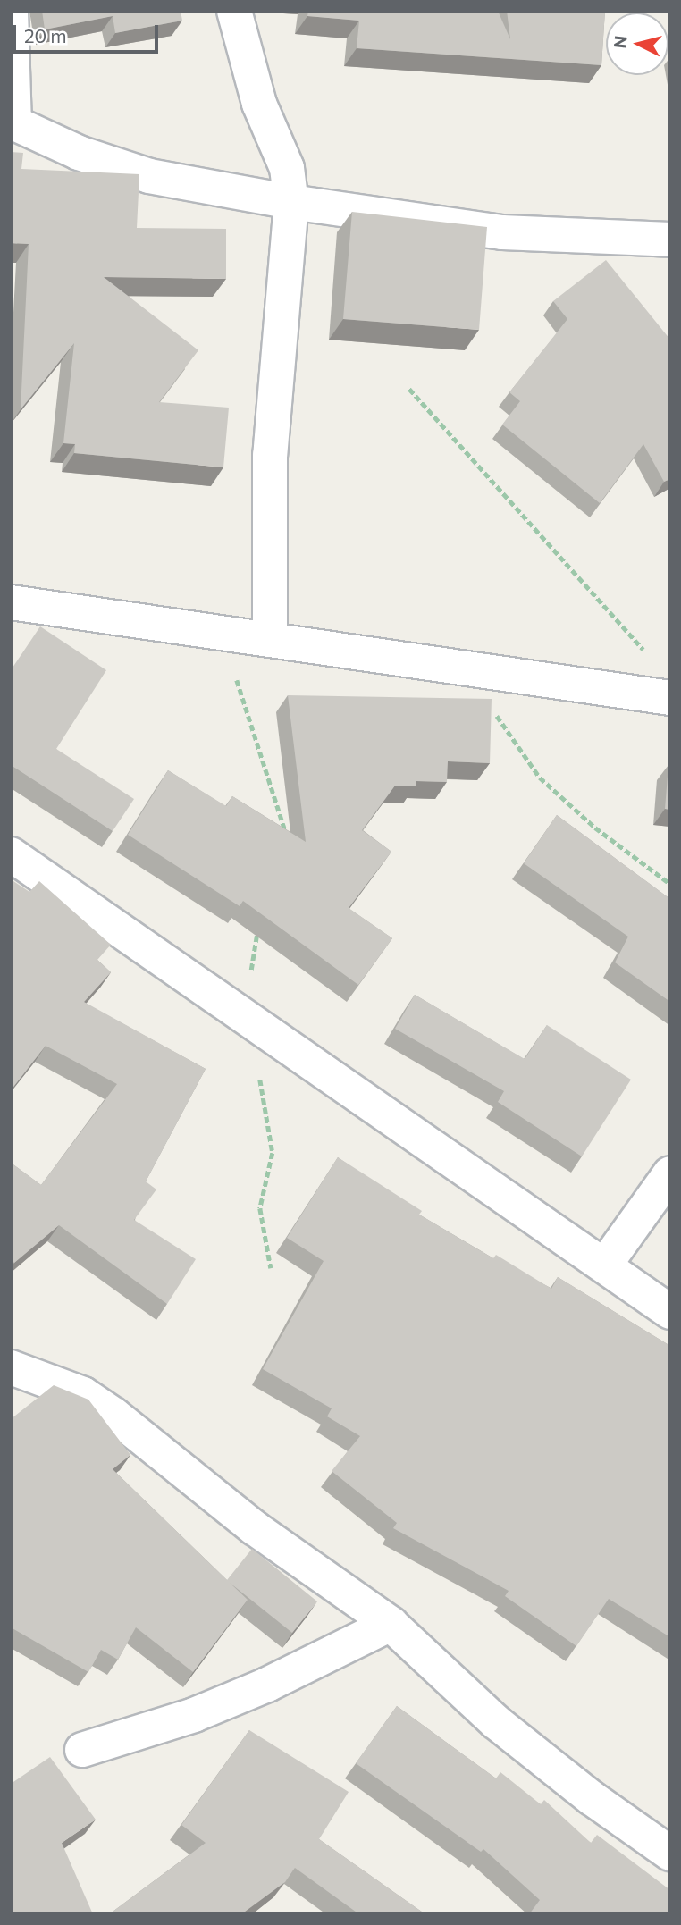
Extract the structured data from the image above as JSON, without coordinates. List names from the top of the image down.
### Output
{
  "scale_bar": "20 m",
  "north": "left"
}
